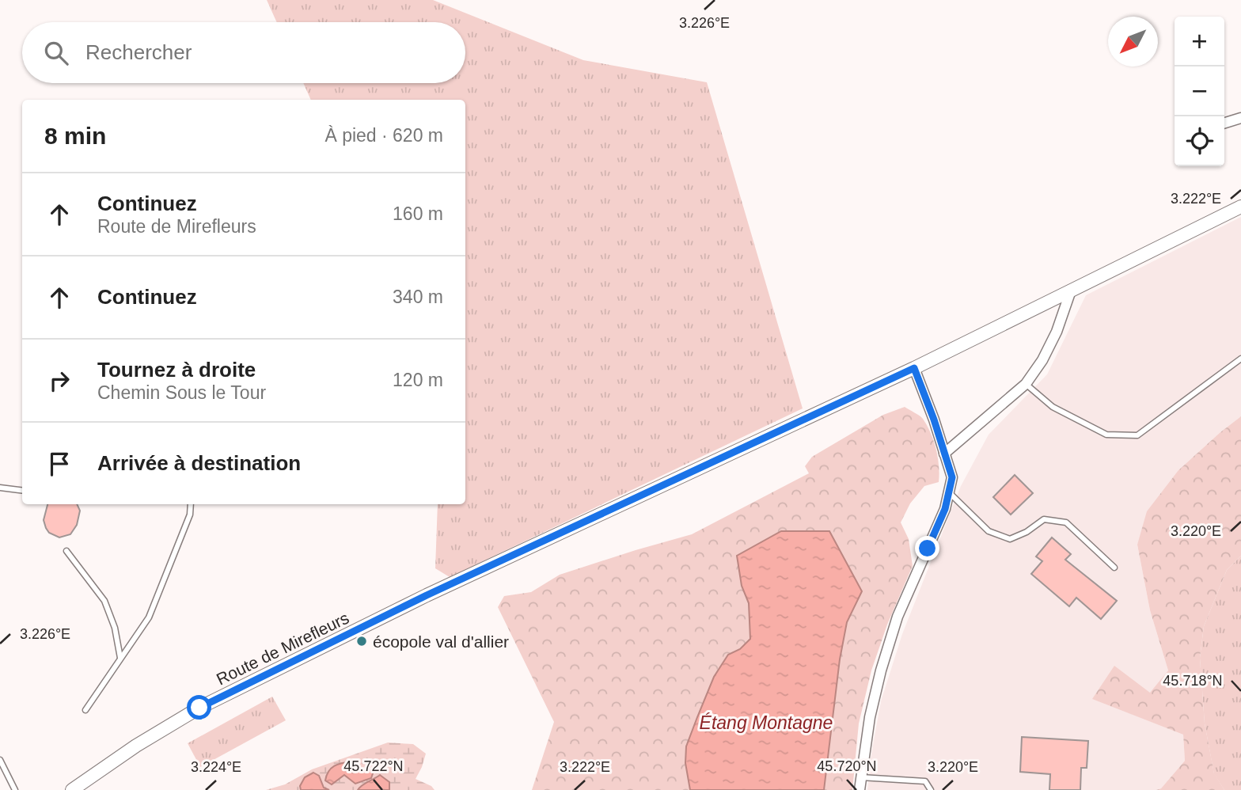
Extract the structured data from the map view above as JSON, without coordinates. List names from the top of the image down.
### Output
{
  "streets": {
    "street": ["Route de Mirefleurs"]
  },
  "water": ["Étang Montagne"],
  "places": ["écopole val d'allier"],
  "north": "bottom left",
  "page": {
    "map_buttons": ["+", "−"],
    "search": "Rechercher",
    "heading": ["8 min", "À pied · 620 m"],
    "list": [
      ["Continuez", "Route de Mirefleurs", "160 m"],
      ["Continuez", "340 m"],
      ["Tournez à droite", "Chemin Sous le Tour", "120 m"],
      "Arrivée à destination"
    ]
  },
  "coordinates": [
    "3.226°E",
    "3.222°E",
    "3.220°E",
    "45.718°N",
    "45.722°N",
    "45.720°N",
    "3.224°E"
  ]
}
